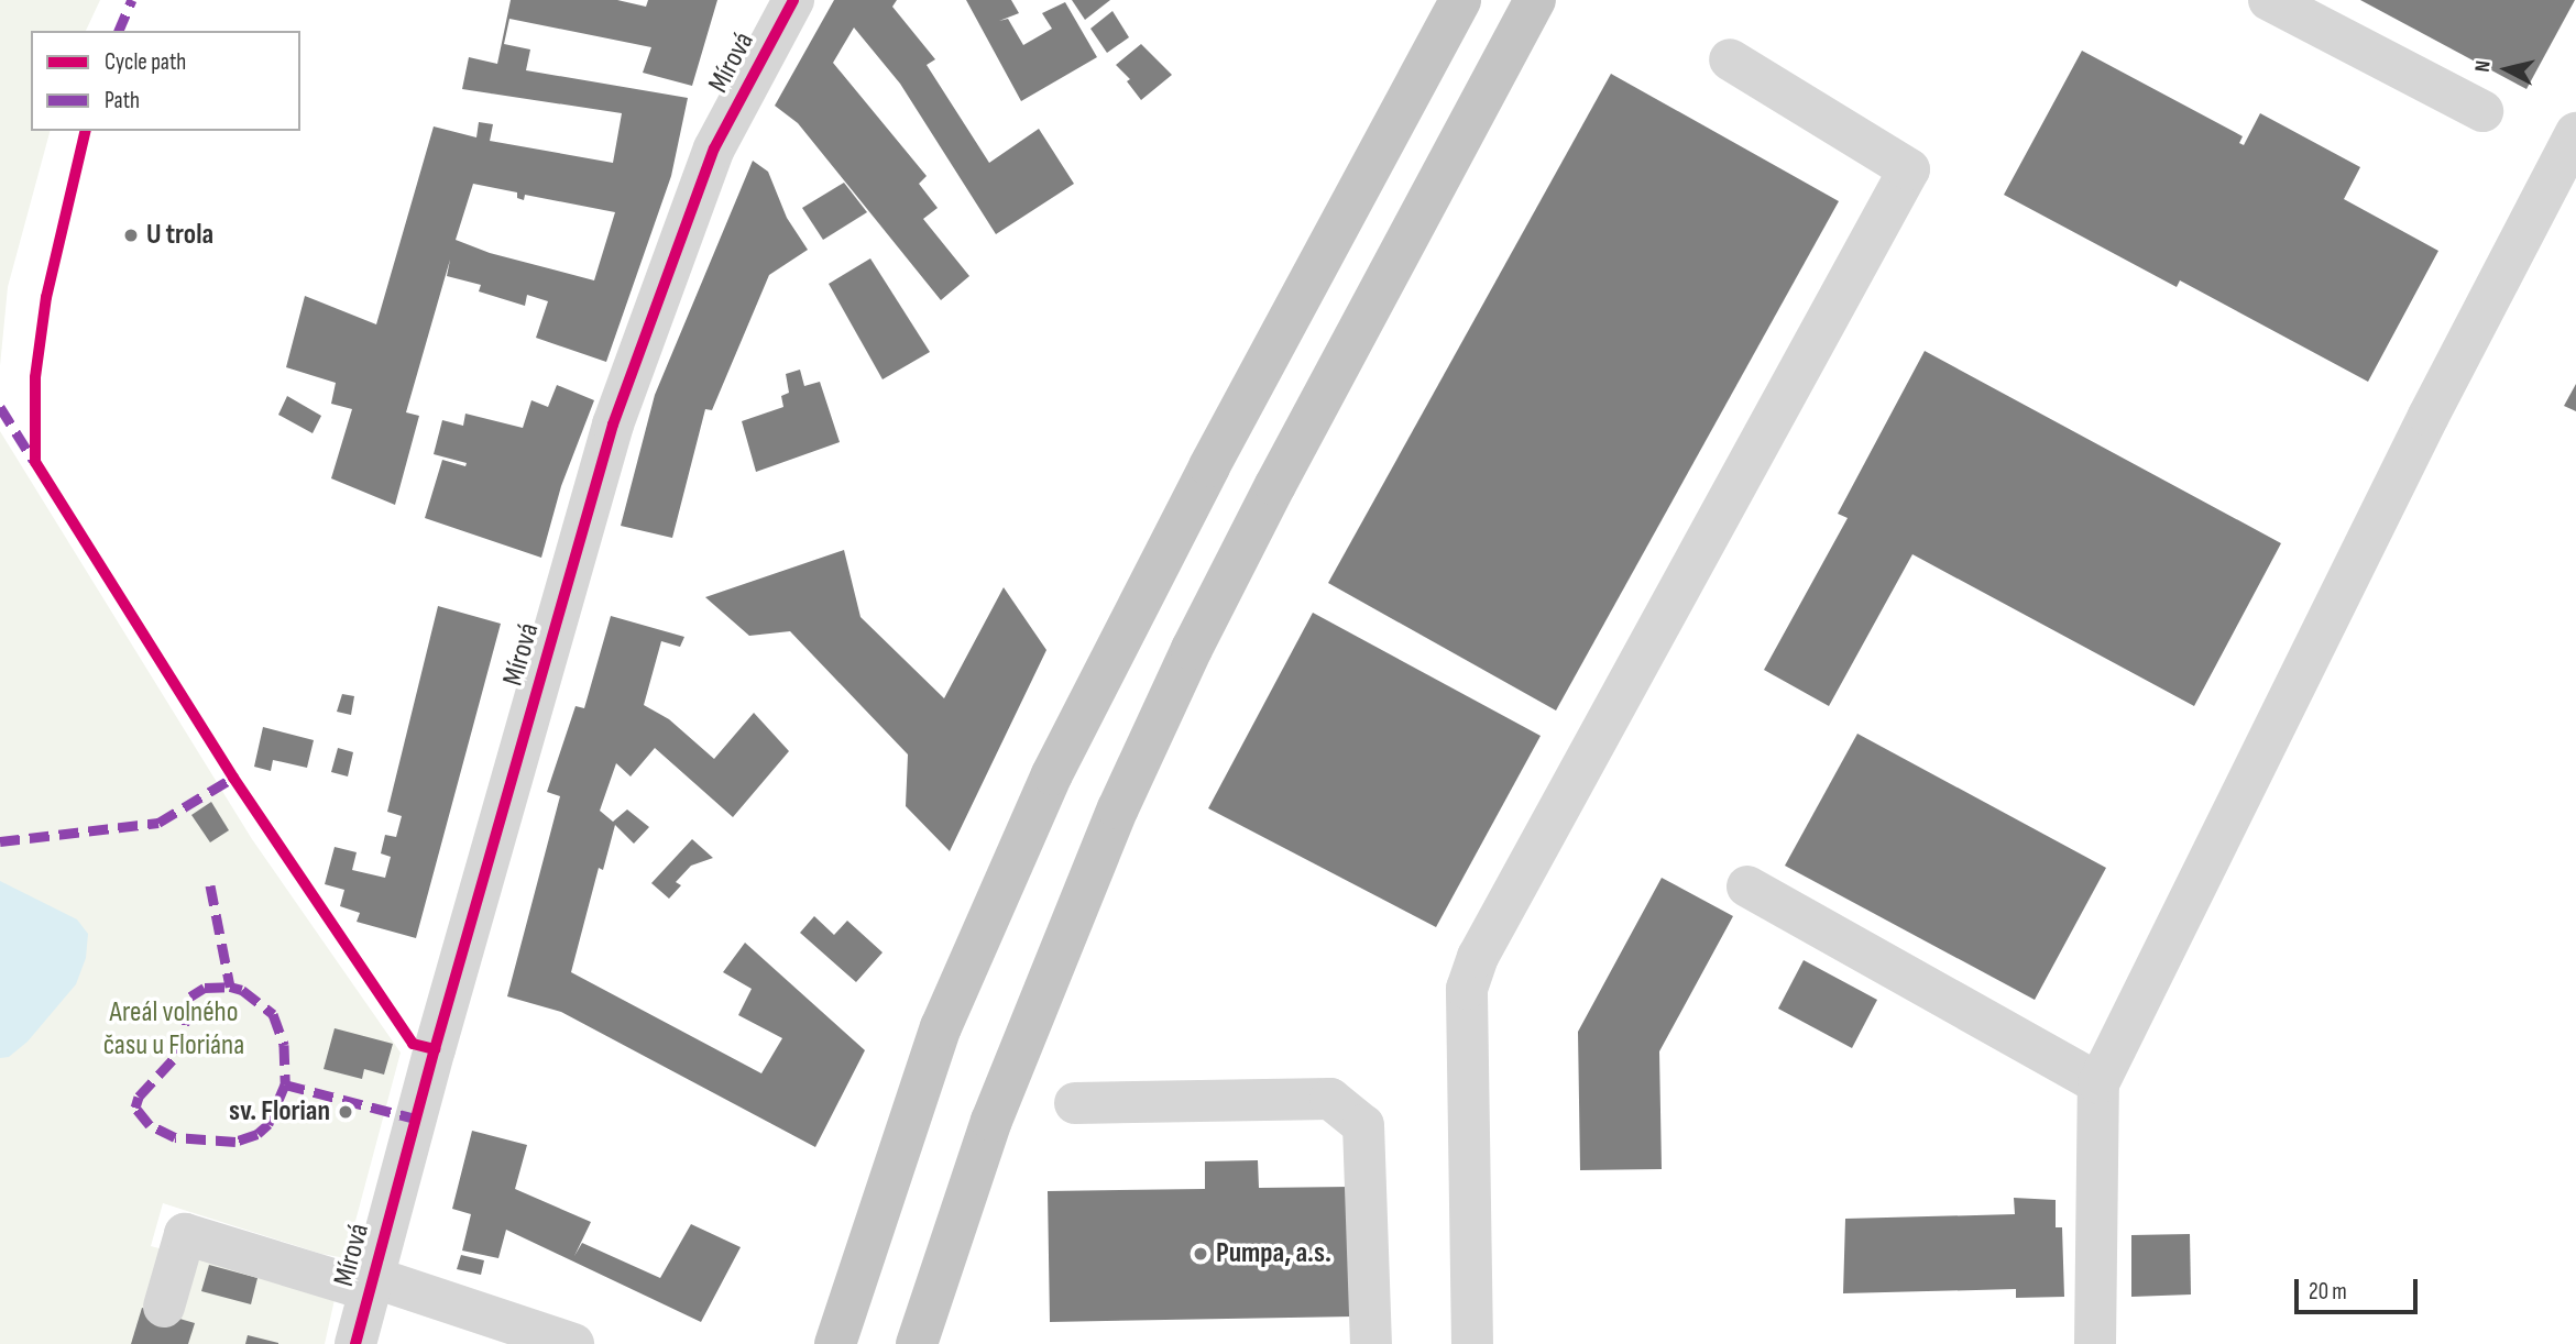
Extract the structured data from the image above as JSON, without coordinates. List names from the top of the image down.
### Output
{
  "streets": {
    "street": ["Mírová"]
  },
  "parks": ["Areál volného času u Floriána"],
  "places": ["U trola", "sv. Florian", "Pumpa, a.s."],
  "legend": ["Cycle path", "Path"],
  "scale_bar": "20 m",
  "north": "left"
}
